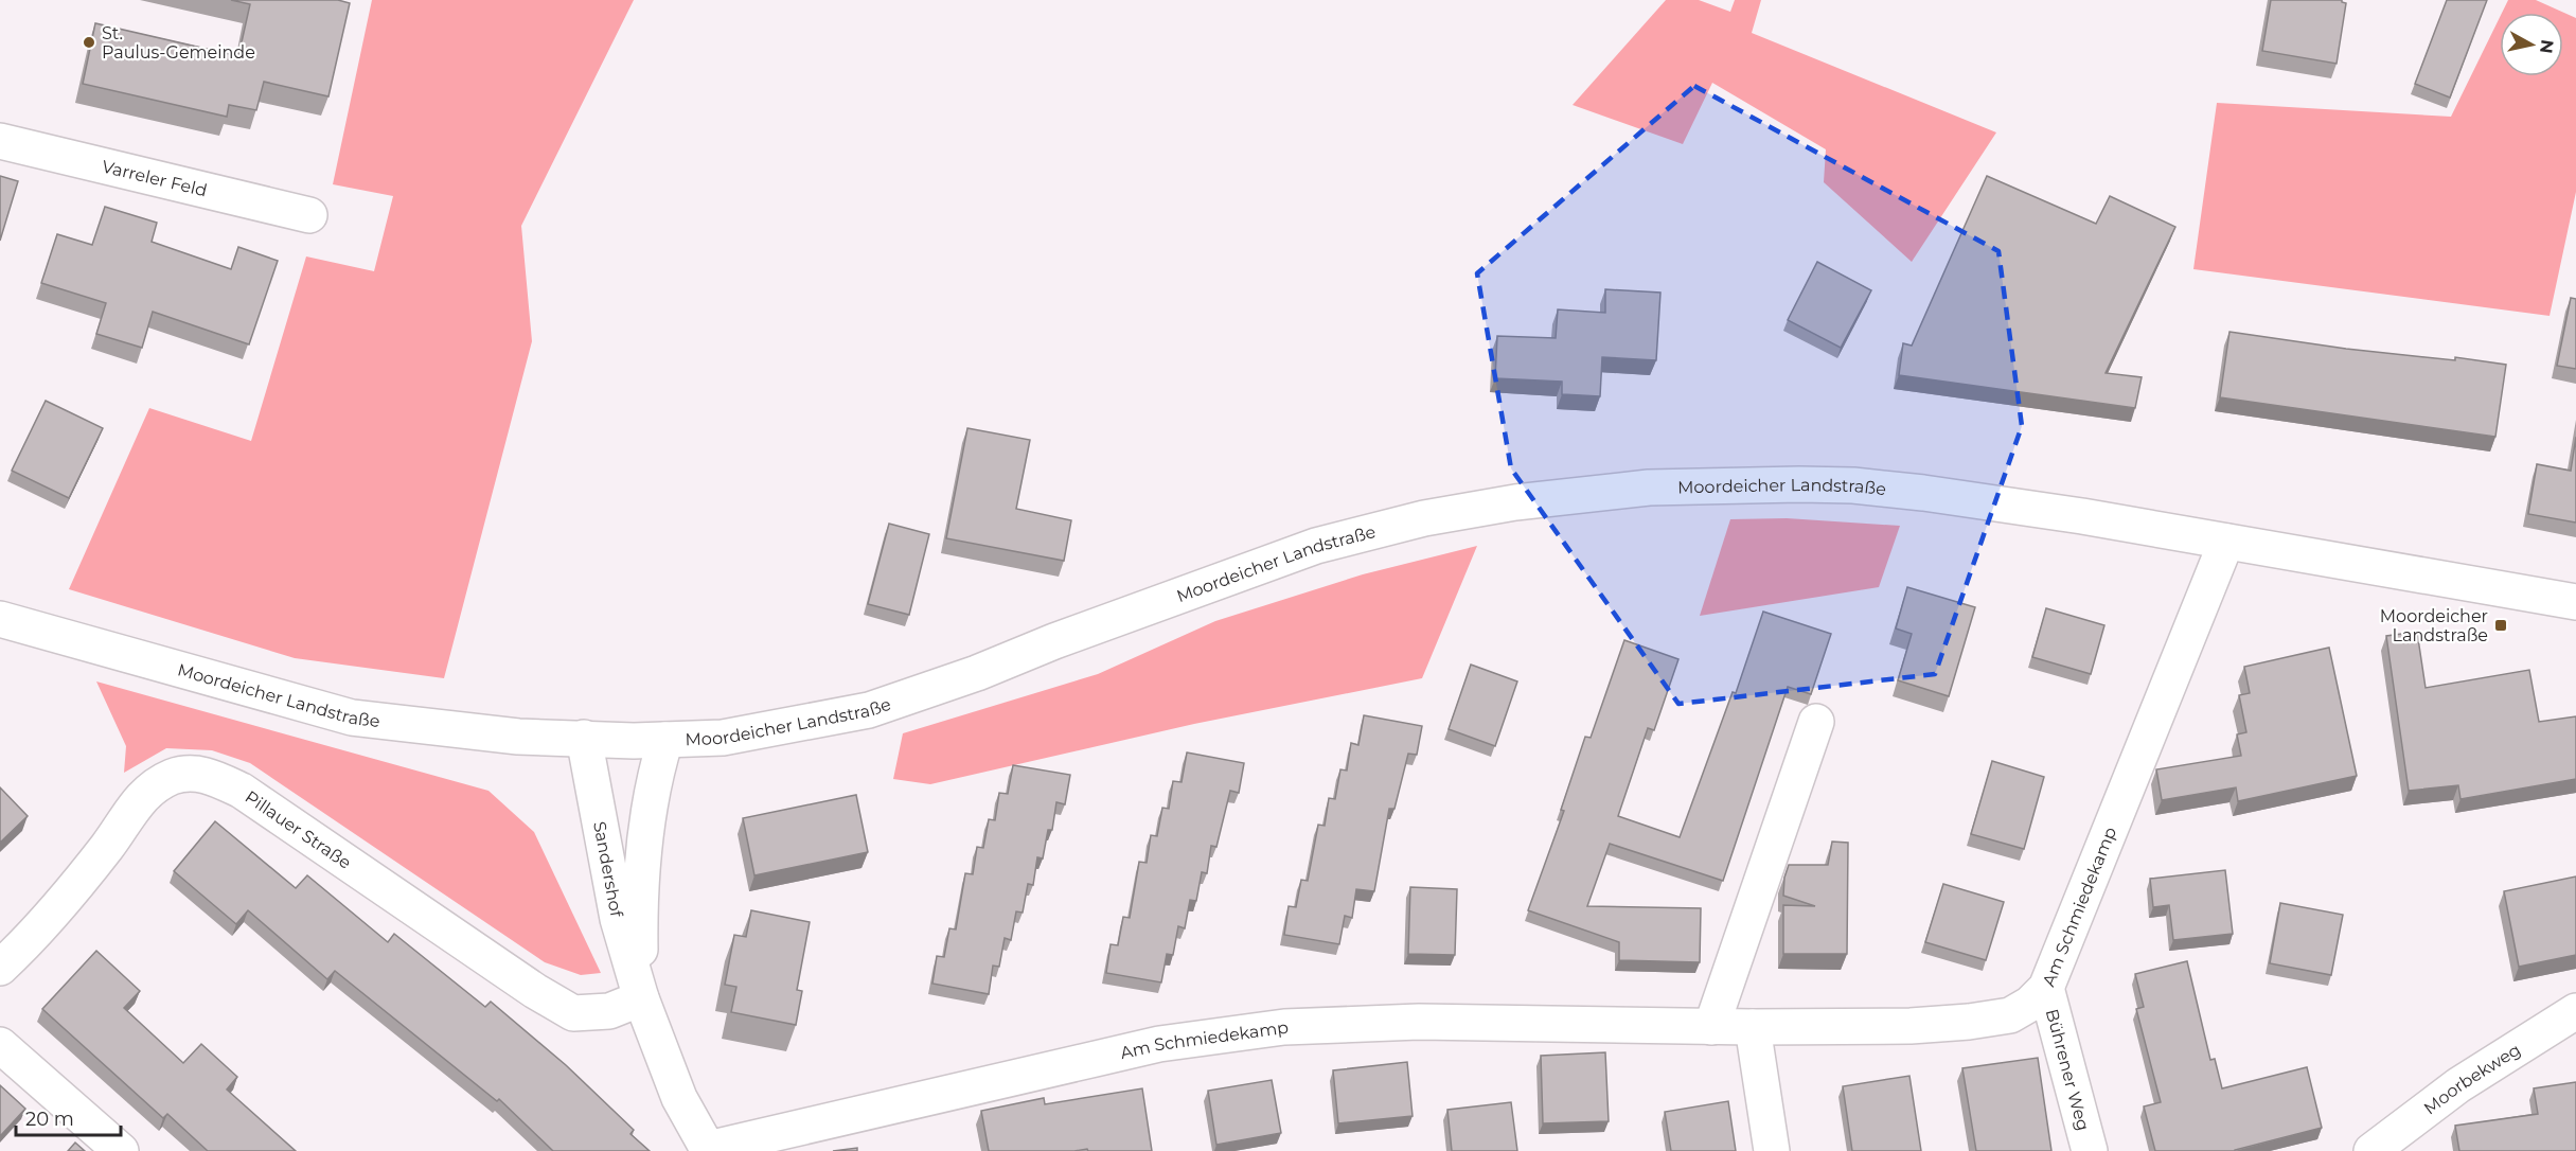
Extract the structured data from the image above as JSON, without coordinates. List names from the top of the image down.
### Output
{
  "streets": {
    "street": [
      "Varreler Feld",
      "Moordeicher Landstraße",
      "Pillauer Straße",
      "Sandershof",
      "Am Schmiedekamp",
      "Bührener Weg",
      "Moorbekweg"
    ]
  },
  "crossings": [
    ["Moordeicher Landstraße", "Sandershof"],
    ["Moordeicher Landstraße", "Am Schmiedekamp"],
    ["Pillauer Straße", "Sandershof"],
    ["Sandershof", "Am Schmiedekamp"],
    ["Am Schmiedekamp", "Bührener Weg"]
  ],
  "places": {
    "other": ["St. Paulus-Gemeinde"],
    "transit": ["Moordeicher Landstraße"]
  },
  "scale_bar": "20 m",
  "north": "right"
}
